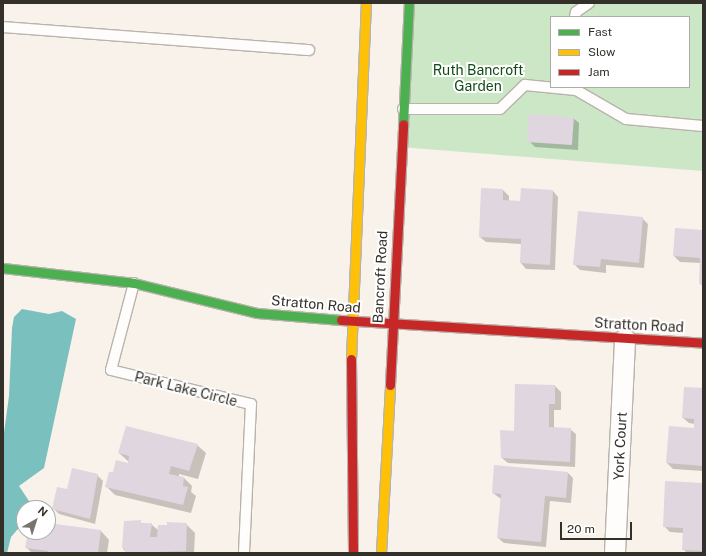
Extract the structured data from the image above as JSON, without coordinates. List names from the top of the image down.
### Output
{
  "streets": {
    "main road": ["Bancroft Road", "Stratton Road"],
    "street": ["York Court"],
    "lane": ["Park Lake Circle"]
  },
  "crossings": [
    ["Bancroft Road", "Stratton Road"],
    ["Stratton Road", "Park Lake Circle"],
    ["Stratton Road", "York Court"]
  ],
  "parks": ["Ruth Bancroft Garden"],
  "legend": ["Fast", "Slow", "Jam"],
  "scale_bar": "20 m",
  "north": "top right"
}
